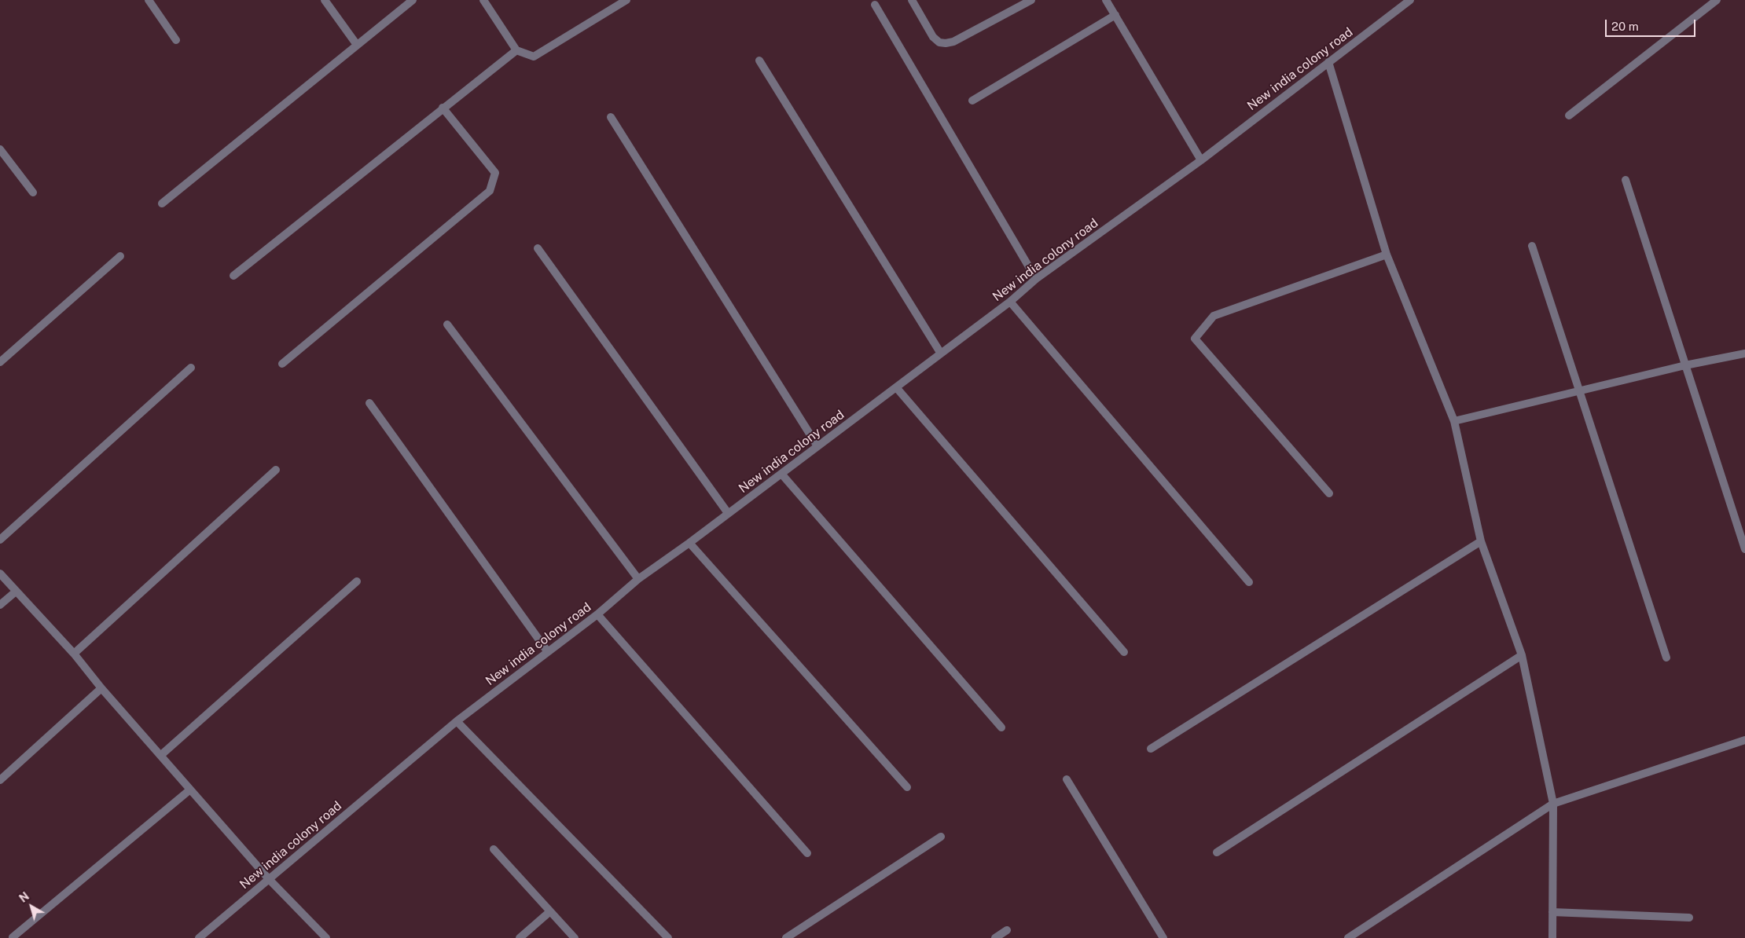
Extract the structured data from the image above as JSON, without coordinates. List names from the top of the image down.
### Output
{
  "streets": {
    "street": ["New india colony road"]
  },
  "scale_bar": "20 m",
  "north": "top left"
}
